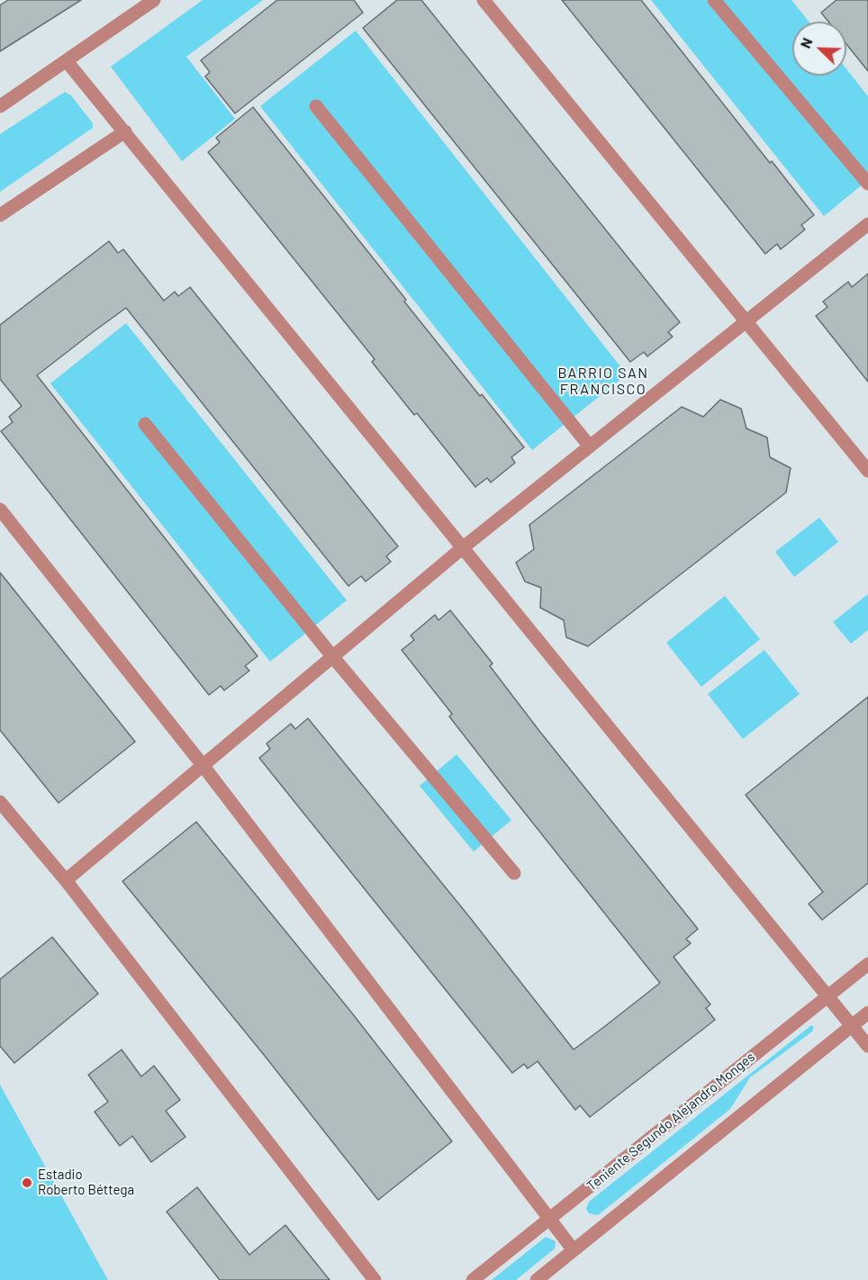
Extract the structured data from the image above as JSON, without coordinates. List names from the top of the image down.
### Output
{
  "streets": {
    "street": ["Teniente Segundo Alejandro Monges"]
  },
  "districts": ["BARRIO SAN FRANCISCO"],
  "places": ["Estadio Roberto Béttega"],
  "north": "top left"
}
